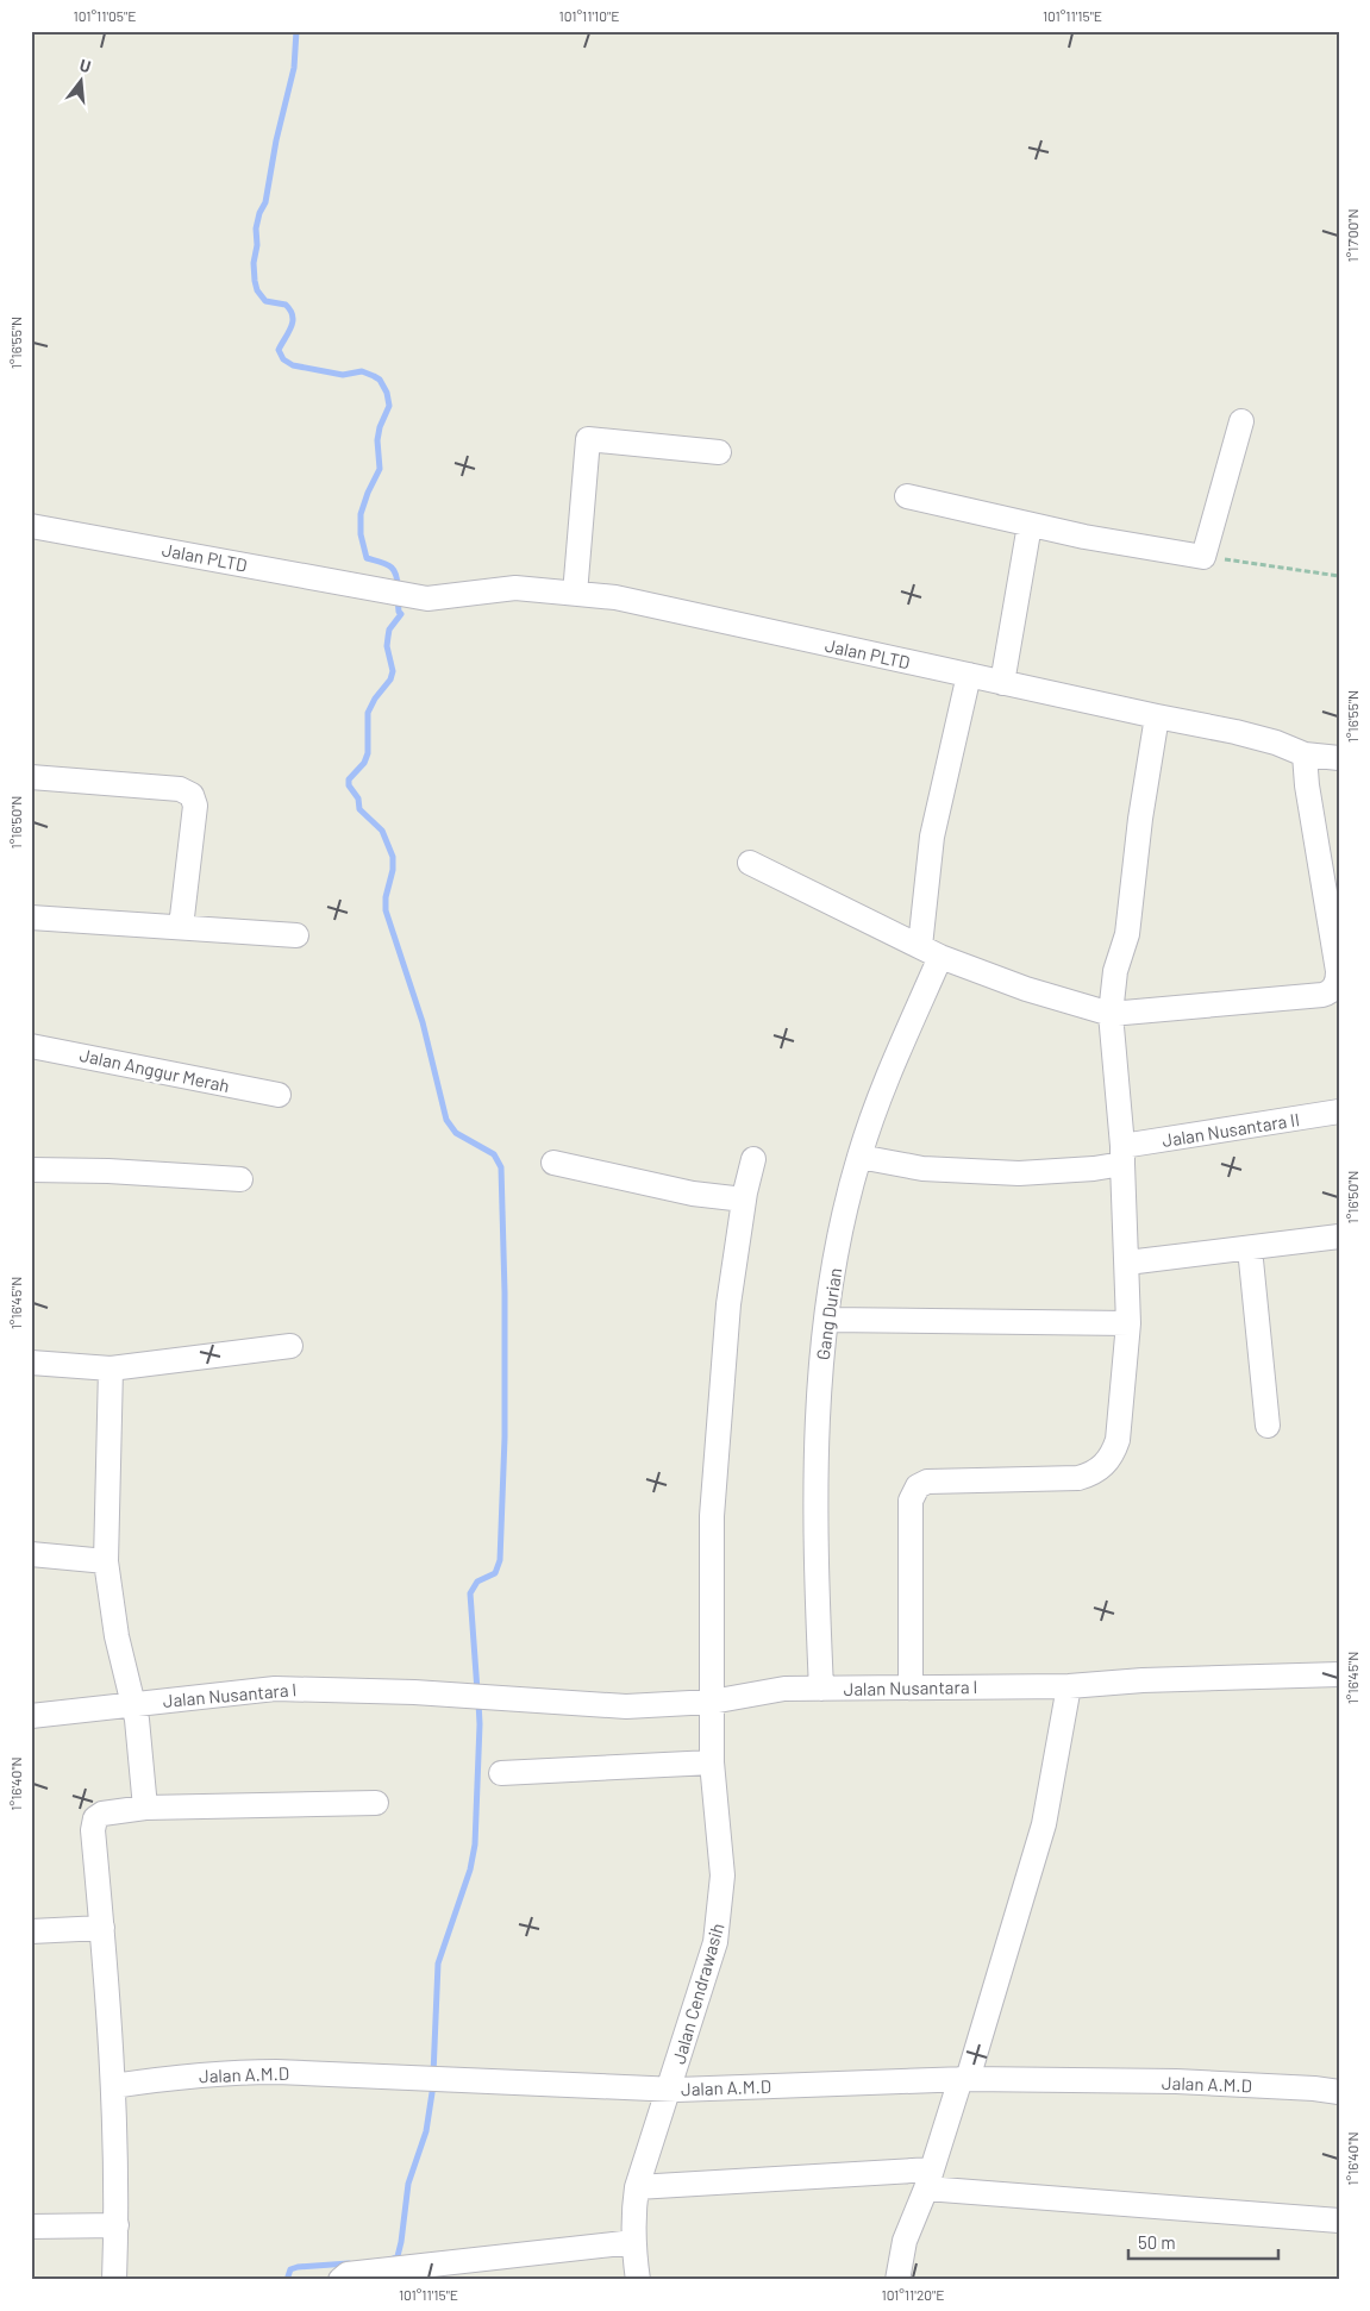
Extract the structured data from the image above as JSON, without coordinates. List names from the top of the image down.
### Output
{
  "streets": {
    "street": [
      "Jalan PLTD",
      "Jalan Anggur Merah",
      "Jalan Nusantara II",
      "Gang Durian",
      "Jalan Nusantara I",
      "Jalan Cendrawasih",
      "Jalan A.M.D"
    ]
  },
  "crossings": [
    ["Jalan PLTD", "Gang Durian"],
    ["Jalan Nusantara II", "Gang Durian"],
    ["Gang Durian", "Jalan Nusantara I"],
    ["Jalan Nusantara I", "Jalan Cendrawasih"],
    ["Jalan Cendrawasih", "Jalan A.M.D"]
  ],
  "scale_bar": "50 m",
  "north": "top",
  "coordinates": [
    "101°11'05\"E",
    "101°11'10\"E",
    "101°11'15\"E",
    "1°17'00\"N",
    "1°16'55\"N",
    "1°16'50\"N",
    "1°16'45\"N",
    "1°16'40\"N",
    "101°11'20\"E"
  ]
}
